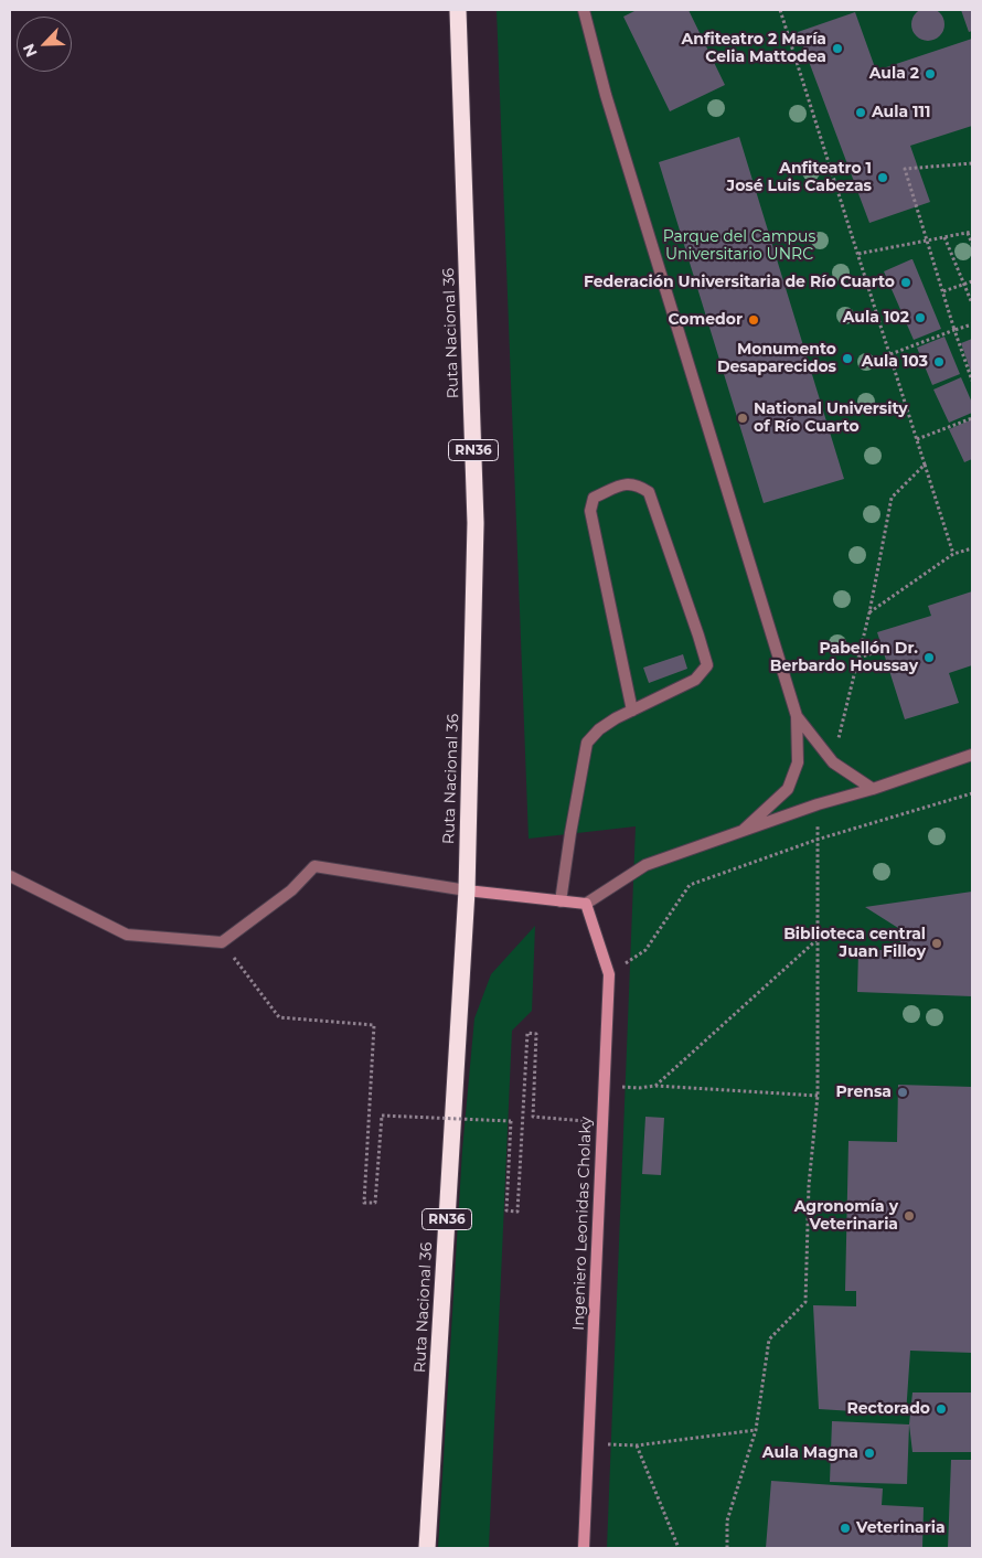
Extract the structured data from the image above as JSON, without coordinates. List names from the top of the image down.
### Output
{
  "streets": {
    "highway": ["Ruta Nacional 36", "RN36"],
    "main road": ["Ingeniero Leonidas Cholaky"]
  },
  "parks": ["Parque del Campus Universitario UNRC"],
  "places": [
    "Anfiteatro 2 María Celia Mattodea",
    "Aula 2",
    "Aula 111",
    "Anfiteatro 1 José Luis Cabezas",
    "Federación Universitaria de Río Cuarto",
    "Aula 102",
    "Comedor",
    "Monumento Desaparecidos",
    "Aula 103",
    "National University of Río Cuarto",
    "Pabellón Dr. Berbardo Houssay",
    "Biblioteca central Juan Filloy",
    "Prensa",
    "Agronomía y Veterinaria",
    "Rectorado",
    "Aula Magna",
    "Veterinaria"
  ],
  "north": "bottom left"
}
